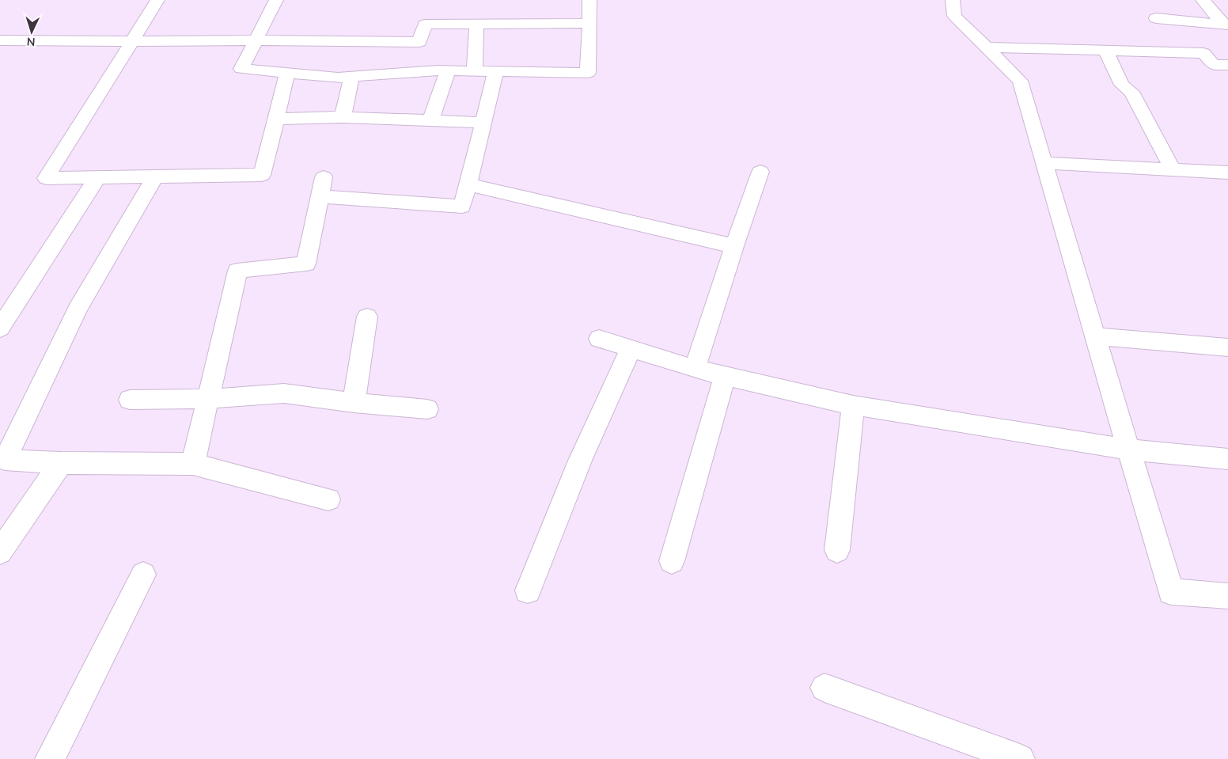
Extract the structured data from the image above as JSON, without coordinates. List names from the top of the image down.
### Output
{
  "north": "bottom"
}
